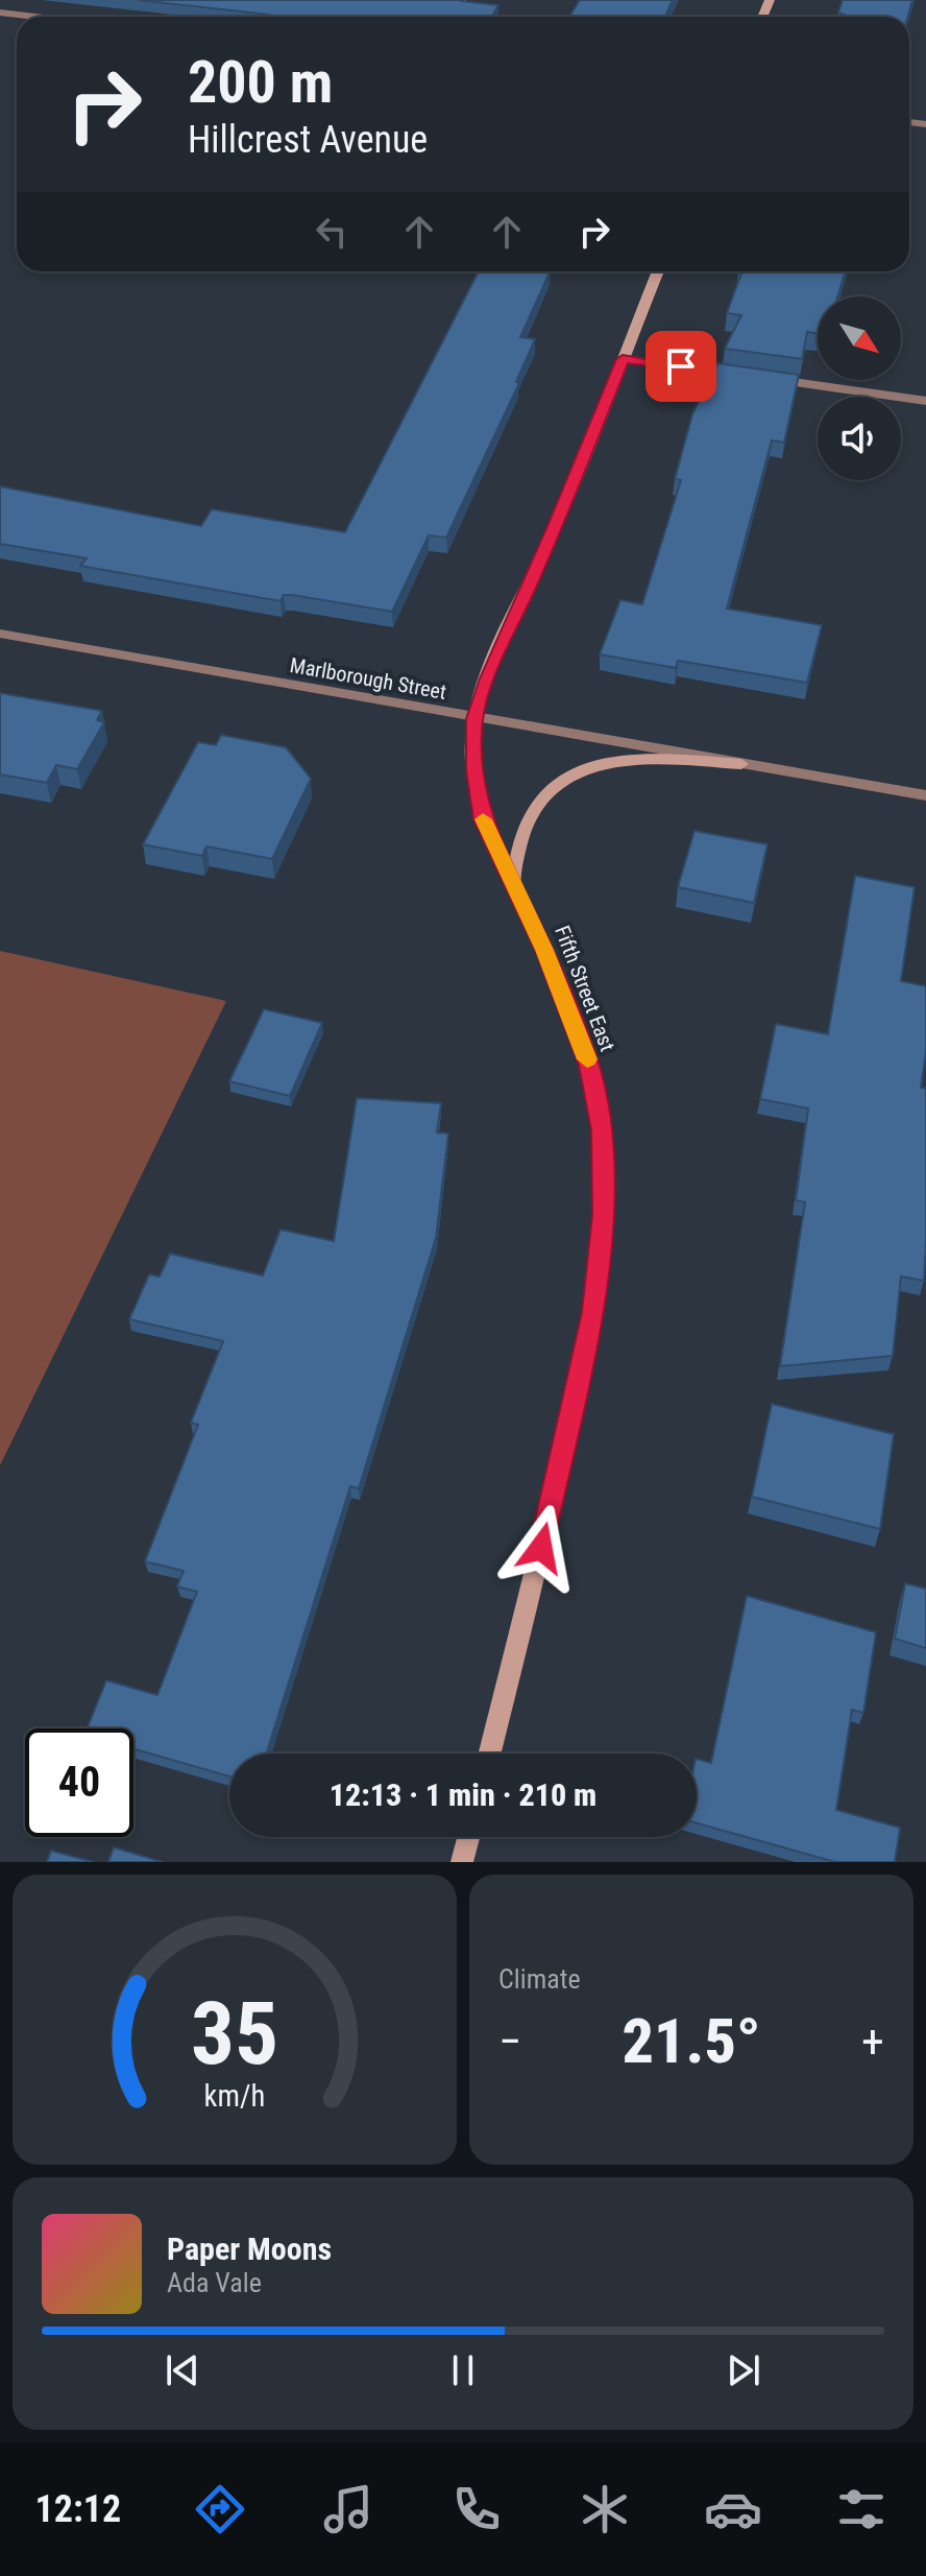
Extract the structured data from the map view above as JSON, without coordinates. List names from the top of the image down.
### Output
{
  "streets": {
    "street": ["Marlborough Street", "Fifth Street East"]
  },
  "crossings": [
    ["Marlborough Street", "Fifth Street East"]
  ],
  "north": "bottom right",
  "page": {
    "turn": ["200 m", "Hillcrest Avenue"],
    "limit": "40",
    "trip": "12:13 · 1 min · 210 m",
    "tile": "Climate",
    "heat": ["−", "21.5°", "+"],
    "song": ["Paper Moons", "Ada Vale"],
    "tabs": "12:12",
    "gauge": ["35", "km/h"]
  }
}
